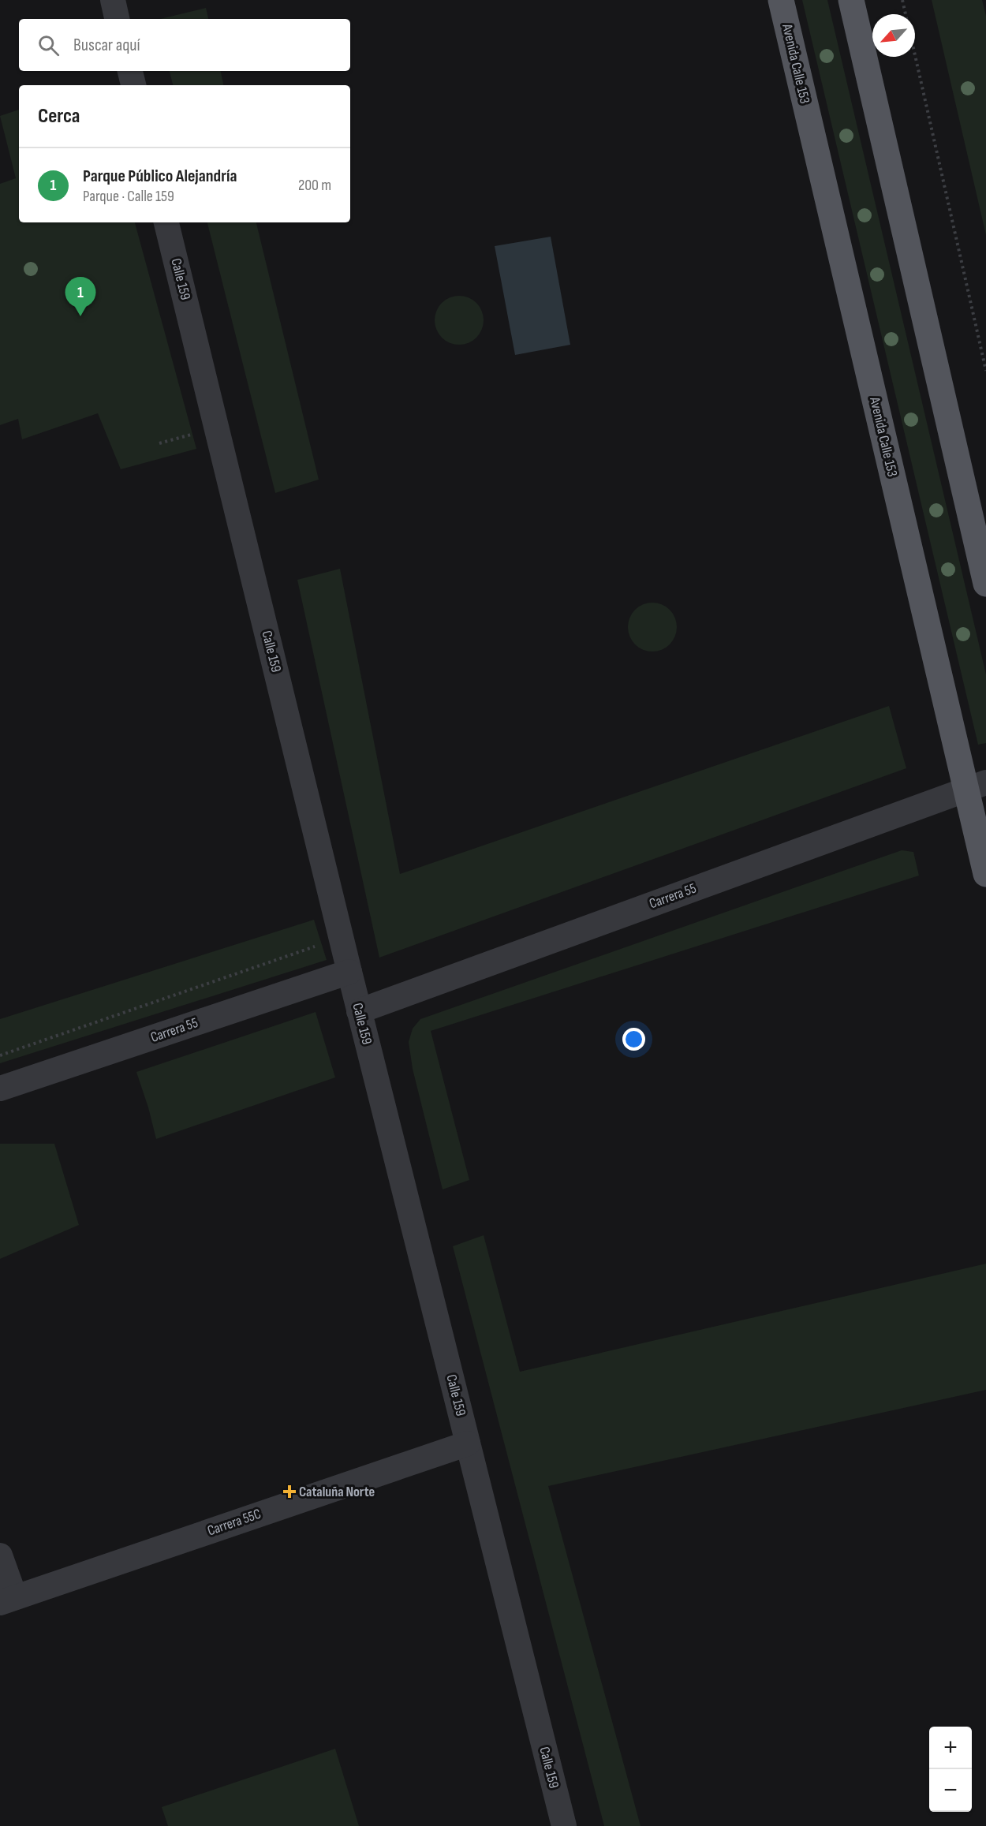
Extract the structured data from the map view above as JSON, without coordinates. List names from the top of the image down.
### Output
{
  "streets": {
    "main road": ["Avenida Calle 153"],
    "street": ["Calle 159", "Carrera 55", "Carrera 55C"]
  },
  "crossings": [
    ["Avenida Calle 153", "Carrera 55"],
    ["Calle 159", "Carrera 55"],
    ["Calle 159", "Carrera 55C"]
  ],
  "places": {
    "health": ["Cataluña Norte"]
  },
  "north": "bottom left",
  "page": {
    "search": "Buscar aquí",
    "heading": "Cerca",
    "list": [
      {
        "mark": "1",
        "name": "Parque Público Alejandría",
        "note": "Parque · Calle 159",
        "value": "200 m"
      }
    ],
    "pins": "1",
    "map_buttons": ["+", "−"]
  }
}
